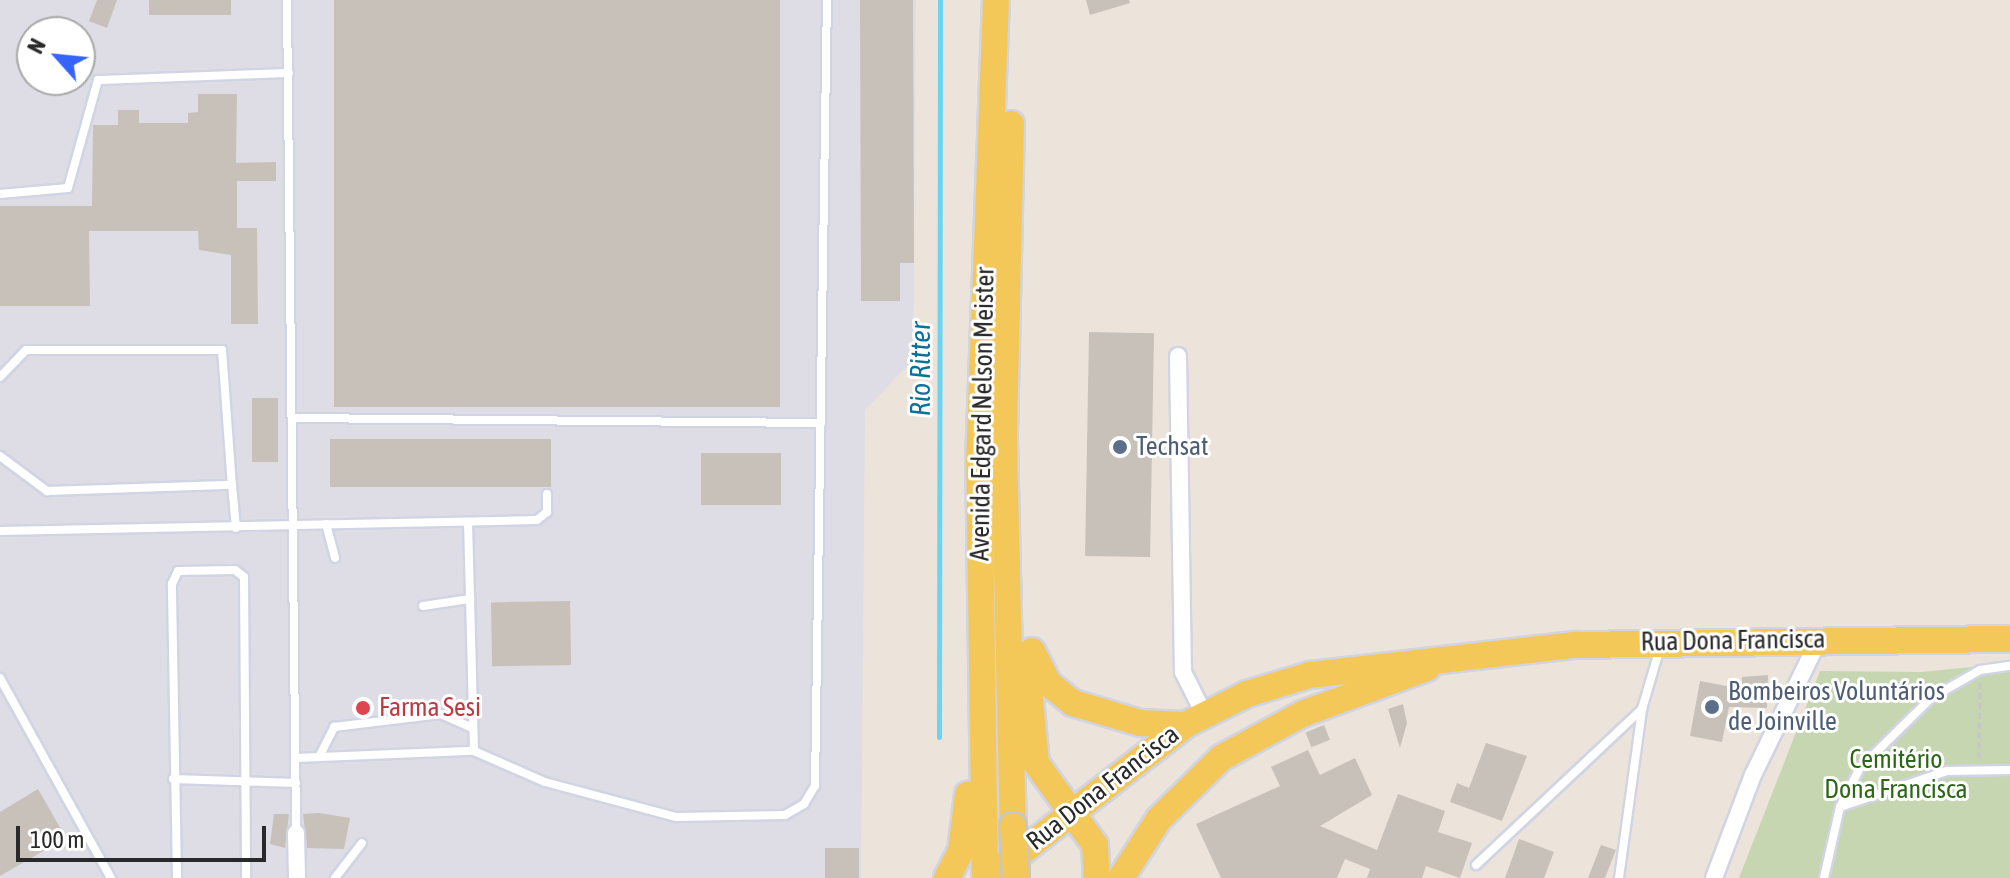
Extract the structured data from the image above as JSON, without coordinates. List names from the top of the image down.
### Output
{
  "streets": {
    "main road": ["Avenida Edgard Nelson Meister", "Rua Dona Francisca"]
  },
  "crossings": [
    ["Avenida Edgard Nelson Meister", "Rua Dona Francisca"]
  ],
  "water": ["Rio Ritter"],
  "parks": ["Cemitério Dona Francisca"],
  "places": ["Techsat", "Bombeiros Voluntários de Joinville", "Farma Sesi"],
  "scale_bar": "100 m",
  "north": "top left"
}
